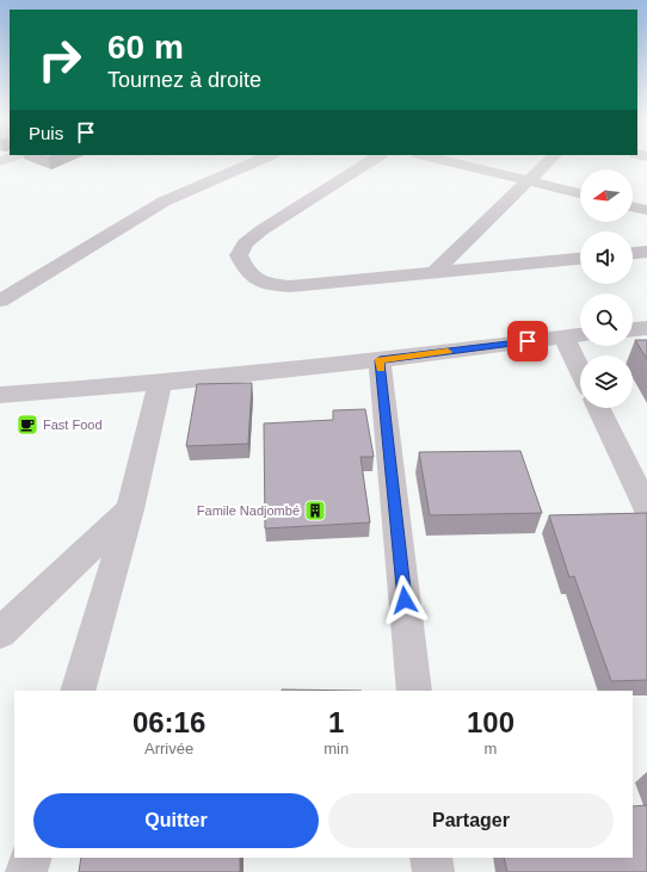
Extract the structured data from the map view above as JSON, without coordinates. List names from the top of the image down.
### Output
{
  "places": {
    "cafe": ["Fast Food"],
    "building": ["Famile Nadjombé"]
  },
  "north": "left",
  "page": {
    "turn": ["60 m", "Tournez à droite"],
    "then": "Puis",
    "eta": [
      "06:16",
      "Arrivée",
      "1",
      "min",
      "100",
      "m"
    ],
    "buttons": ["Quitter", "Partager"]
  }
}
